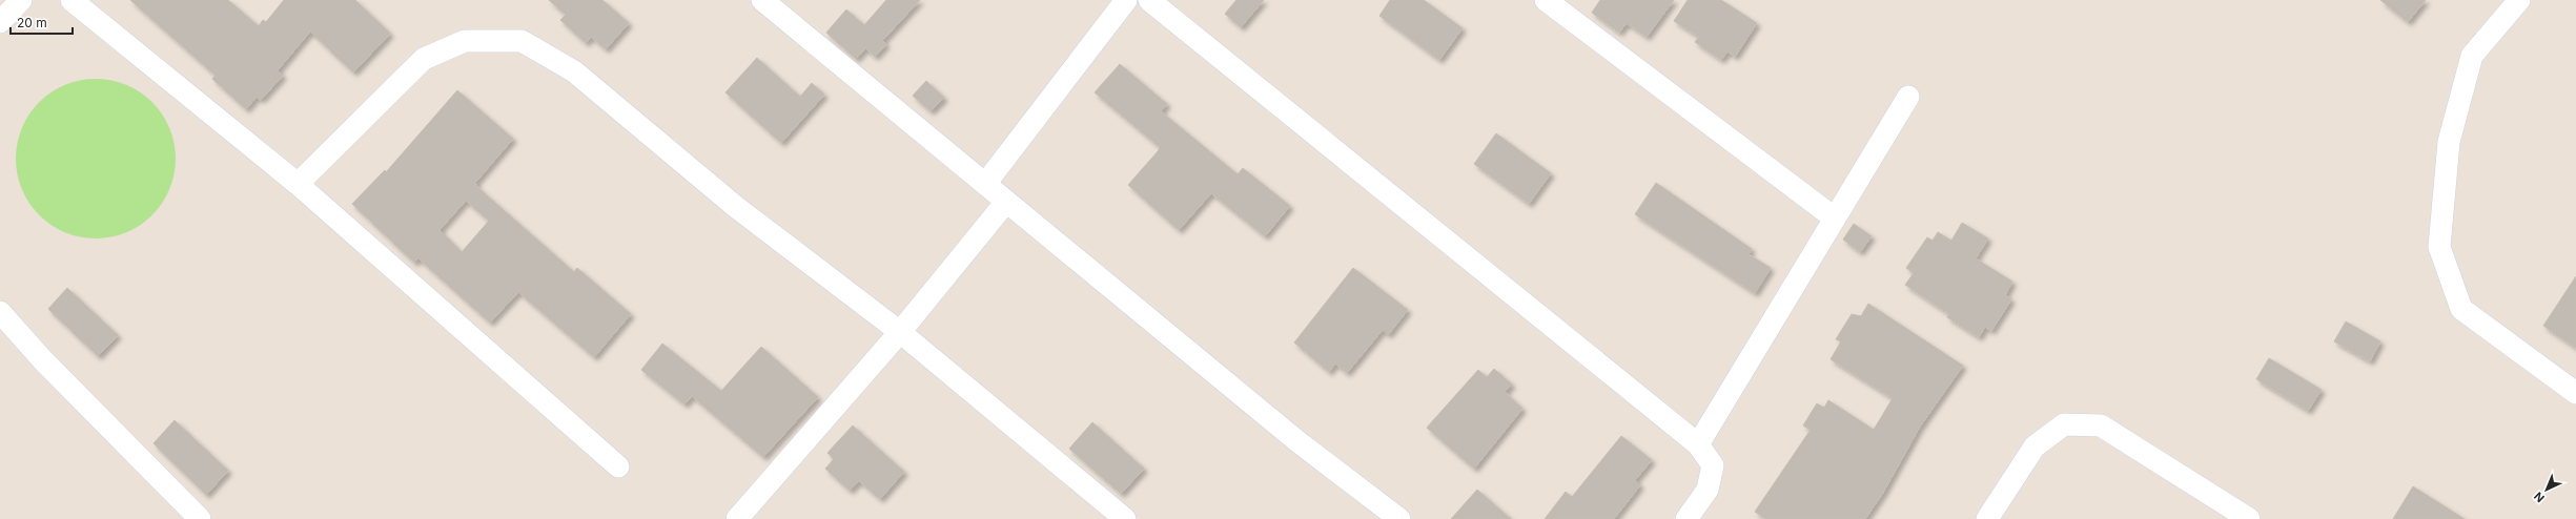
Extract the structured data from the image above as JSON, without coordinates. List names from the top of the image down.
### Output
{
  "scale_bar": "20 m",
  "north": "bottom left"
}
